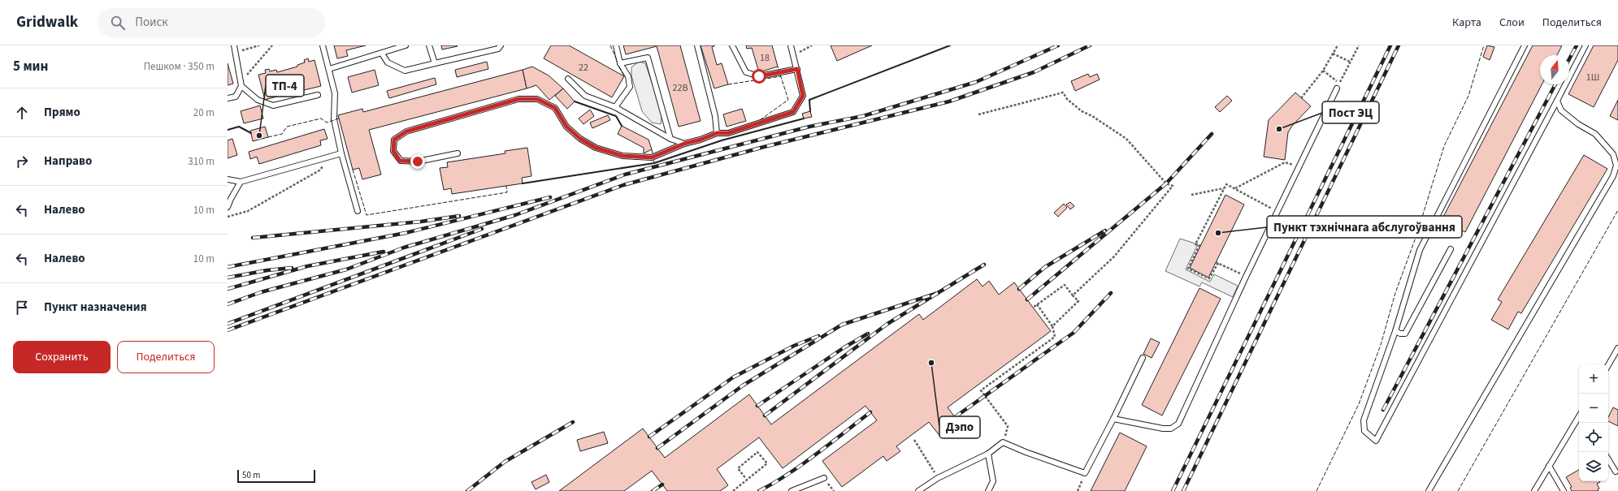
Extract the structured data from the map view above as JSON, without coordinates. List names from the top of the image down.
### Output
{
  "places": [
    "Пост ЭЦ",
    "ТП-4",
    "Пункт тэхнічнага абслугоўвання",
    "Дэпо"
  ],
  "house_numbers": [
    "18",
    "22",
    "1Ш",
    "22В"
  ],
  "scale_bar": "50 m",
  "north": "top",
  "page": {
    "header": "Gridwalk",
    "search": "Поиск",
    "nav": ["Карта", "Слои", "Поделиться"],
    "heading": ["5 мин", "Пешком · 350 m"],
    "list": [
      ["Прямо", "20 m"],
      ["Направо", "310 m"],
      ["Налево", "10 m"],
      ["Налево", "10 m"],
      "Пункт назначения"
    ],
    "buttons": ["Сохранить", "Поделиться"],
    "map_buttons": ["+", "−"],
    "scale": "50 m"
  }
}
